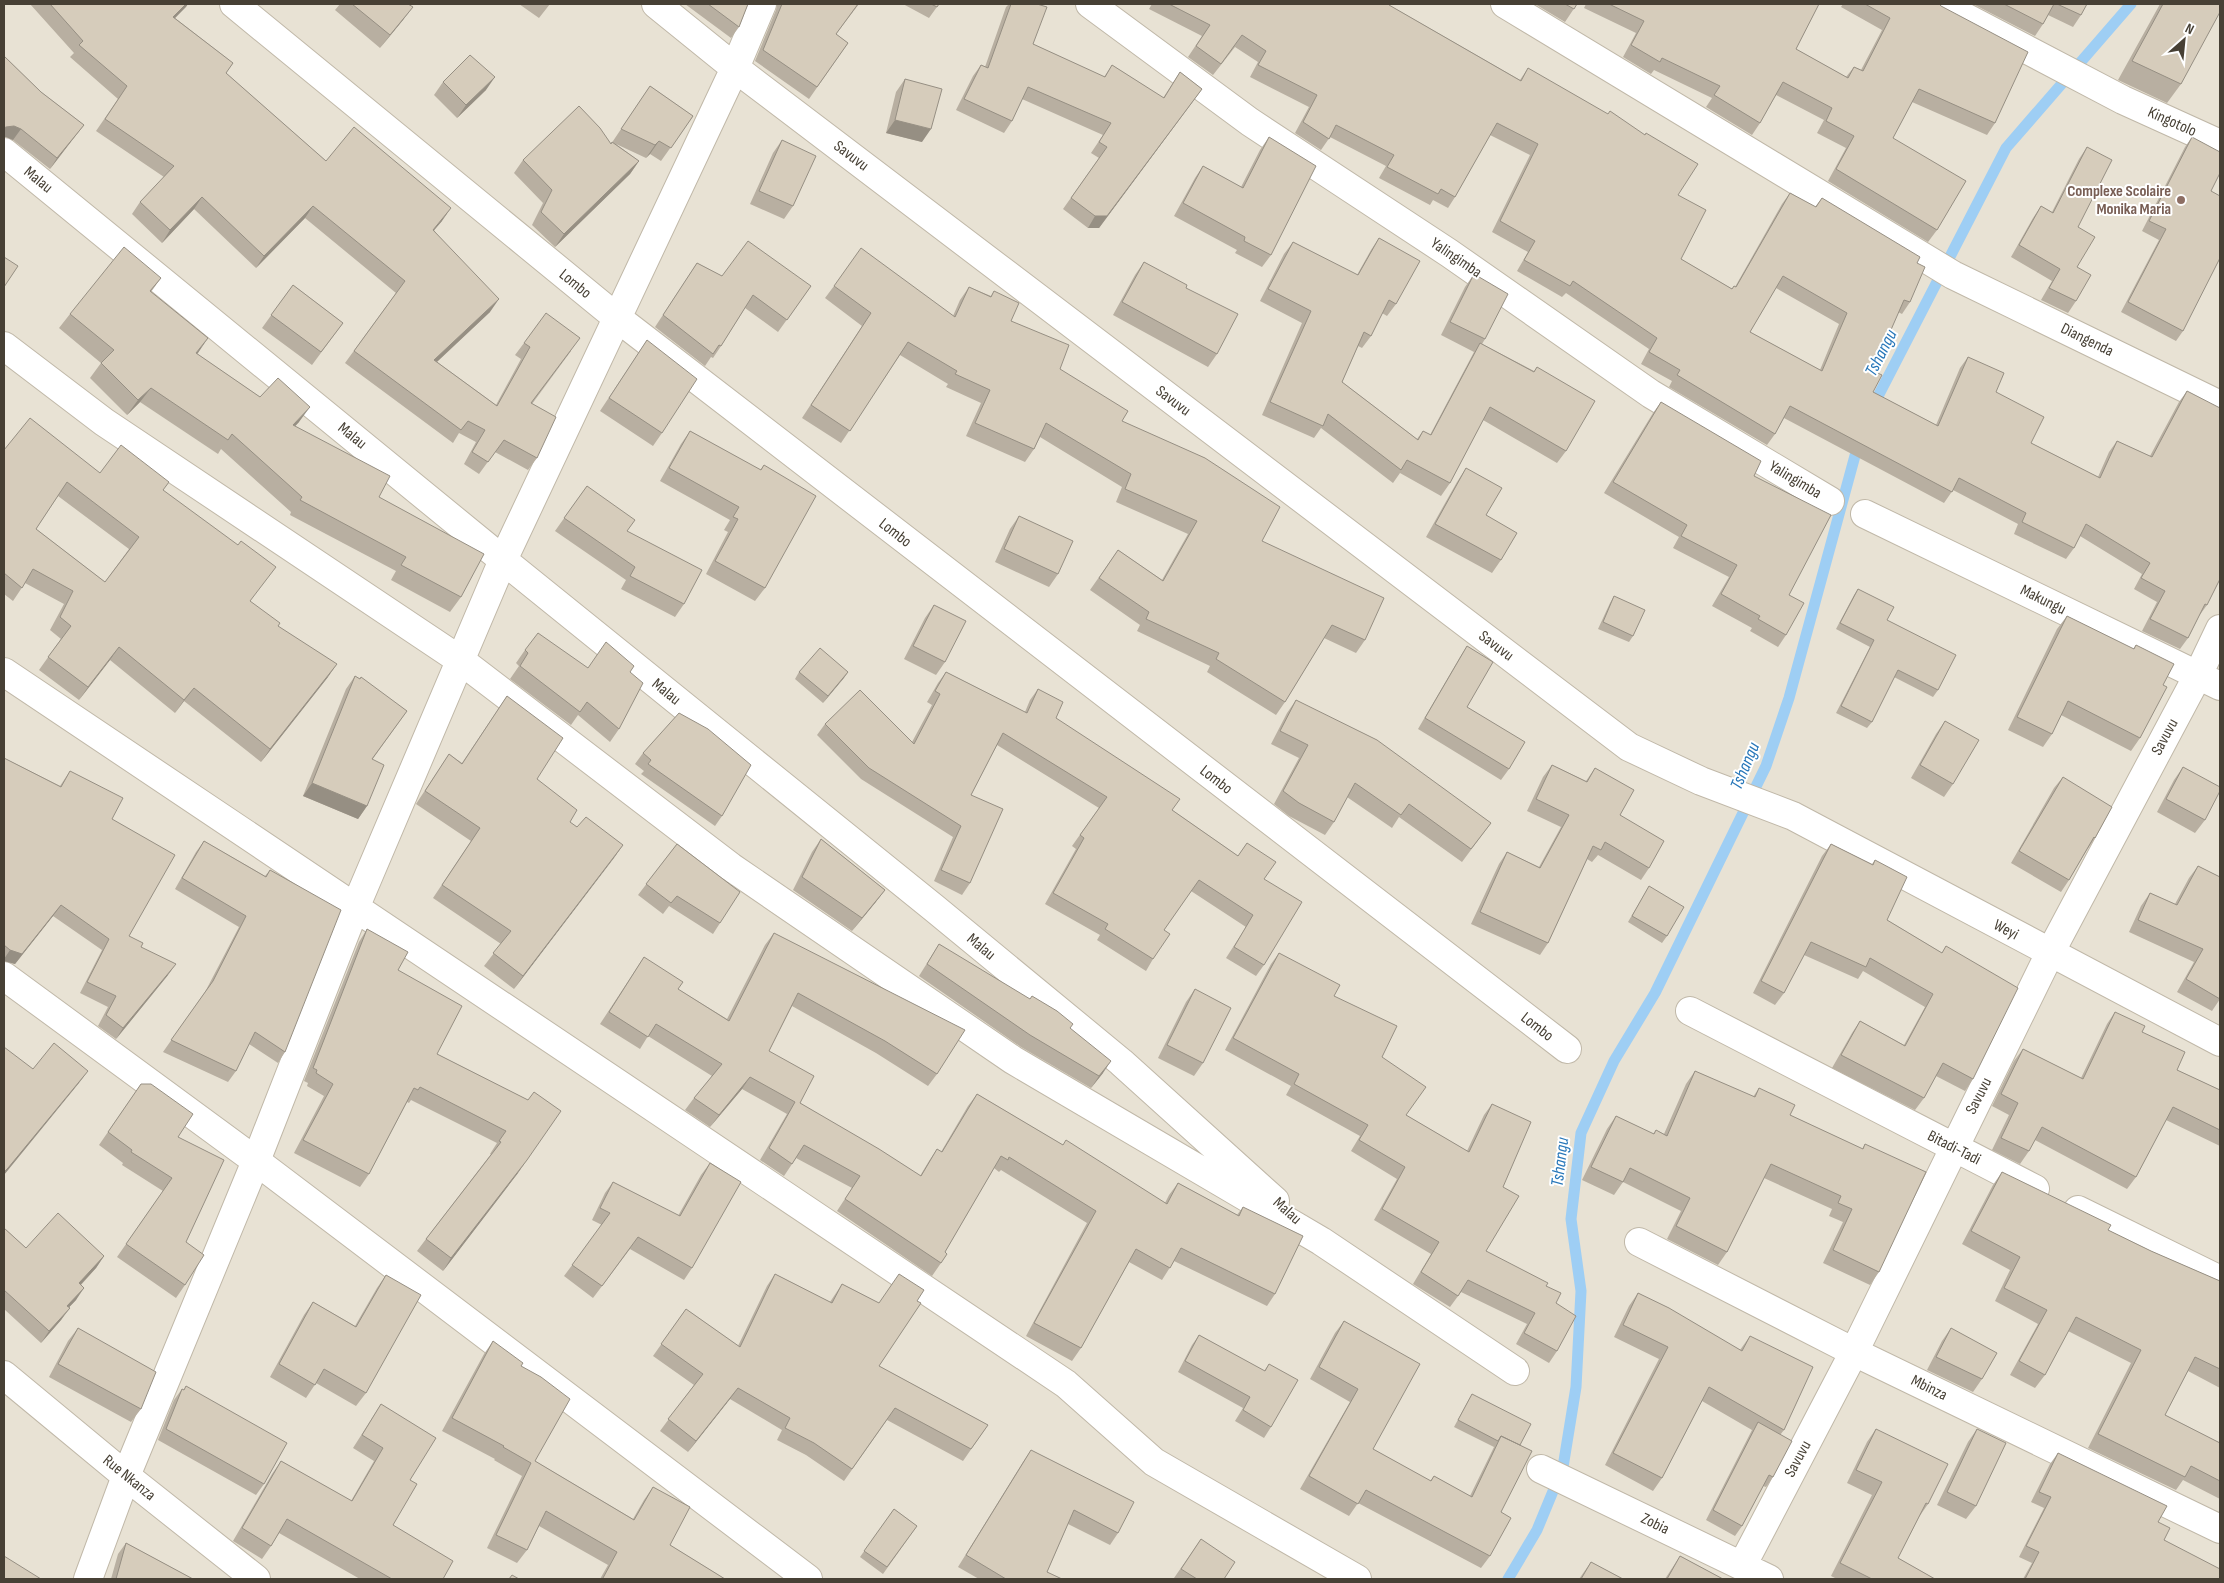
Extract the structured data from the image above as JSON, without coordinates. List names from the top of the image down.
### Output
{
  "streets": {
    "street": [
      "Kingotolo",
      "Savuvu",
      "Malau",
      "Yalingimba",
      "Lombo",
      "Diangenda",
      "Makungu",
      "Weyi",
      "Bitadi-Tadi",
      "Mbinza",
      "Rue Nkanza",
      "Zobia"
    ]
  },
  "crossings": [
    ["Savuvu", "Makungu"],
    ["Savuvu", "Weyi"],
    ["Savuvu", "Bitadi-Tadi"],
    ["Savuvu", "Mbinza"],
    ["Savuvu", "Zobia"]
  ],
  "water": ["Tshangu"],
  "places": ["Complexe Scolaire Monika Maria"],
  "north": "top right"
}
